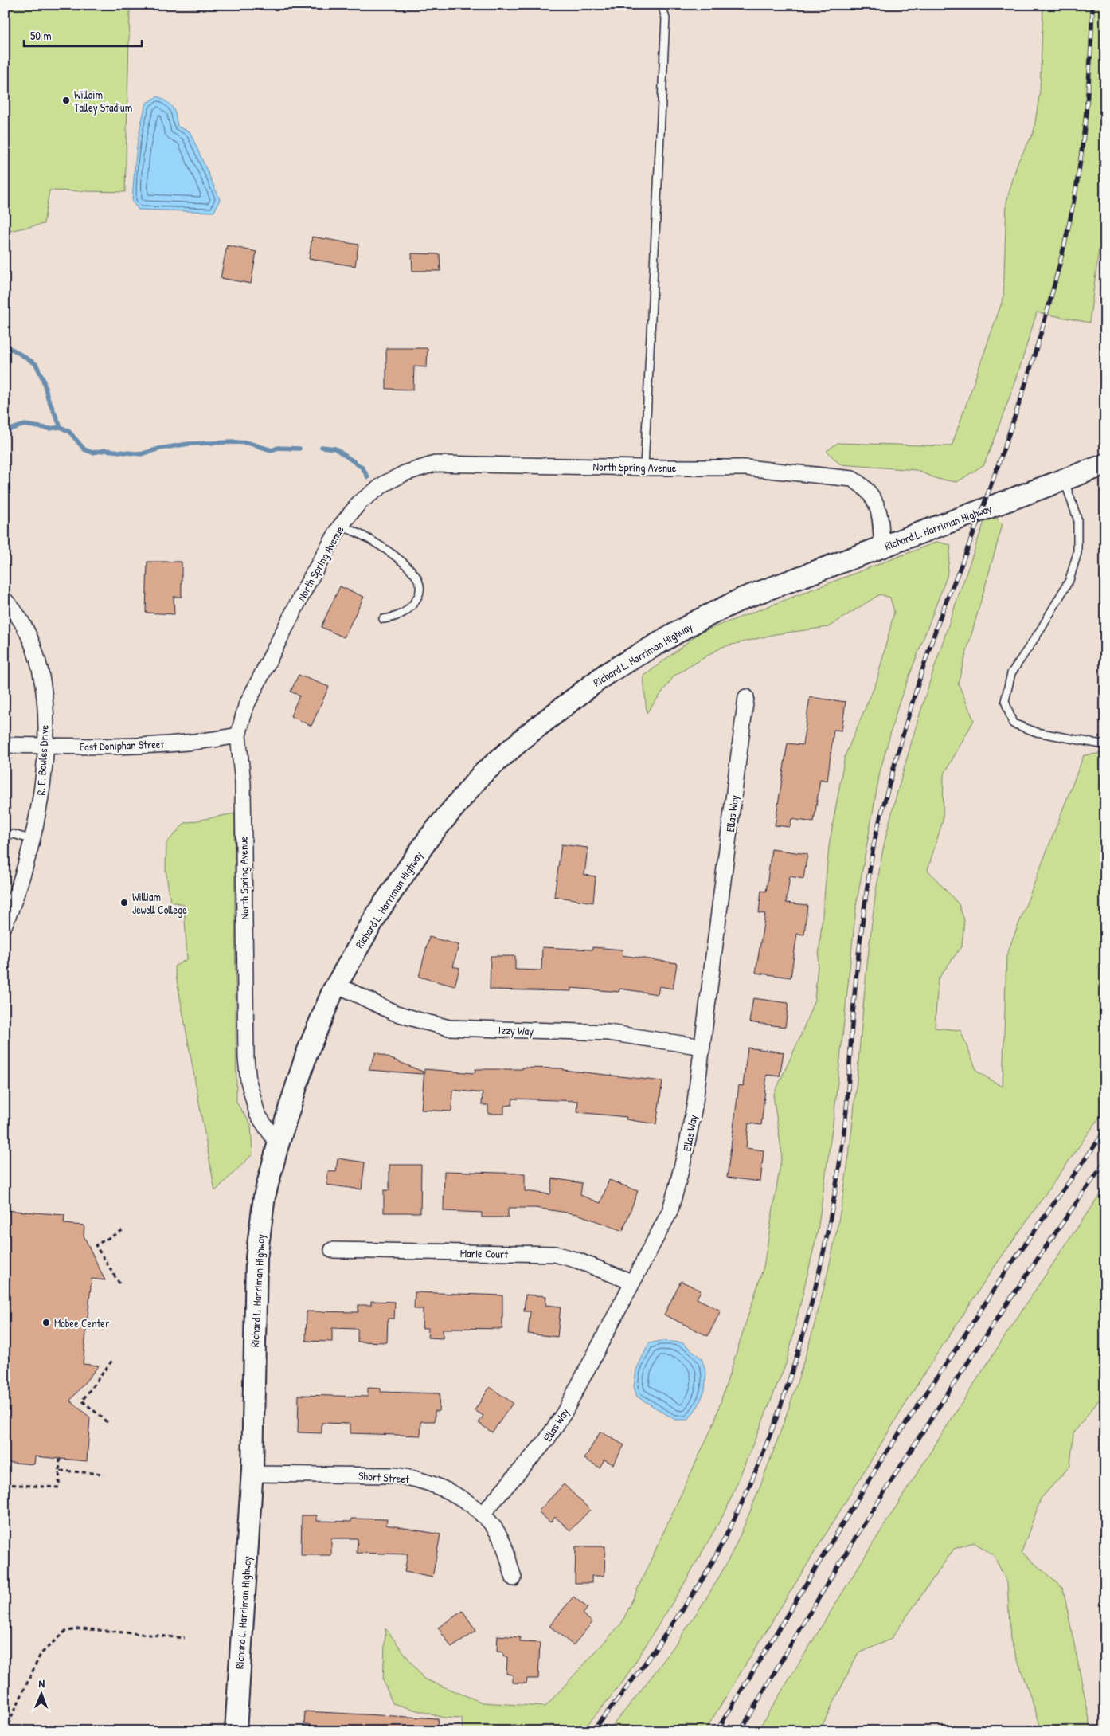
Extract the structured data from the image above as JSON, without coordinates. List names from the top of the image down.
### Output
{
  "streets": {
    "main road": ["Richard L. Harriman Highway"],
    "street": [
      "North Spring Avenue",
      "East Doniphan Street",
      "R. E. Bowles Drive",
      "Ellas Way",
      "Izzy Way",
      "Marie Court",
      "Short Street"
    ]
  },
  "crossings": [
    ["North Spring Avenue", "Richard L. Harriman Highway"],
    ["North Spring Avenue", "East Doniphan Street"],
    ["Richard L. Harriman Highway", "Izzy Way"],
    ["Richard L. Harriman Highway", "Short Street"],
    ["East Doniphan Street", "R. E. Bowles Drive"],
    ["Ellas Way", "Izzy Way"],
    ["Ellas Way", "Marie Court"],
    ["Ellas Way", "Short Street"]
  ],
  "places": ["Willaim Talley Stadium", "William Jewell College", "Mabee Center"],
  "scale_bar": "50 m",
  "north": "top"
}
